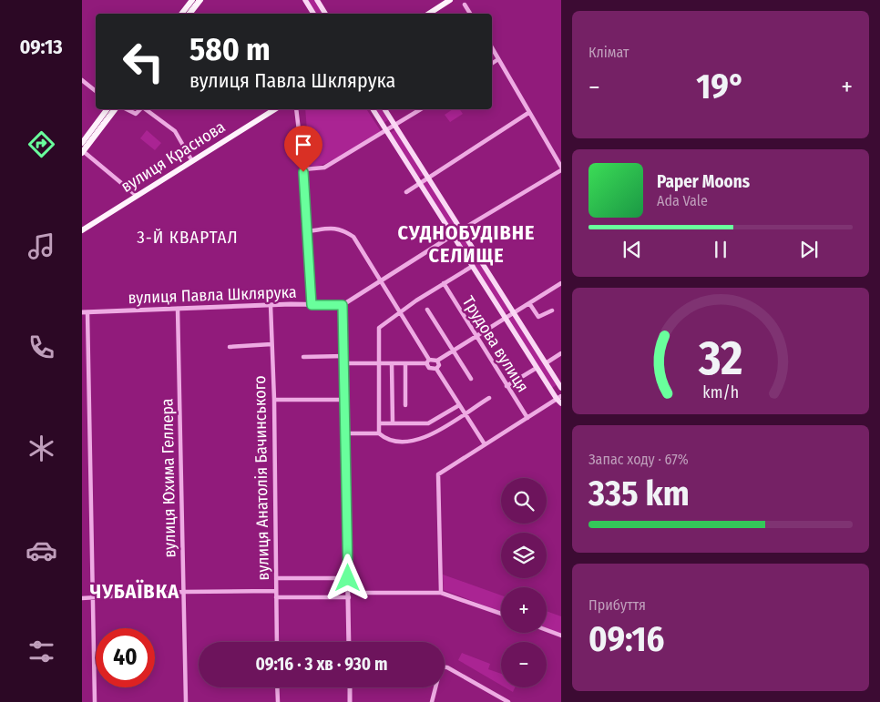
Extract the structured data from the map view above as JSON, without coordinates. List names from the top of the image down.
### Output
{
  "streets": {
    "main road": ["вулиця Краснова"],
    "street": [
      "вулиця Павла Шклярука",
      "Трудова вулиця",
      "вулиця Юхима Геллера",
      "вулиця Анатолія Бачинського"
    ]
  },
  "crossings": [
    ["вулиця Павла Шклярука", "вулиця Юхима Геллера"],
    ["вулиця Павла Шклярука", "вулиця Анатолія Бачинського"]
  ],
  "districts": ["СУДНОБУДІВНЕ СЕЛИЩЕ", "3-Й КВАРТАЛ", "ЧУБАЇВКА"],
  "page": {
    "tabs": "09:13",
    "tile": [
      "Клімат",
      ["Запас ходу · 67%", "335 km"],
      ["Прибуття", "09:16"]
    ],
    "turn": ["580 m", "вулиця Павла Шклярука"],
    "heat": ["−", "19°", "+"],
    "song": ["Paper Moons", "Ada Vale"],
    "map_buttons": ["+", "−"],
    "limit": "40",
    "trip": "09:16 · 3 хв · 930 m",
    "gauge": ["32", "km/h"]
  }
}
